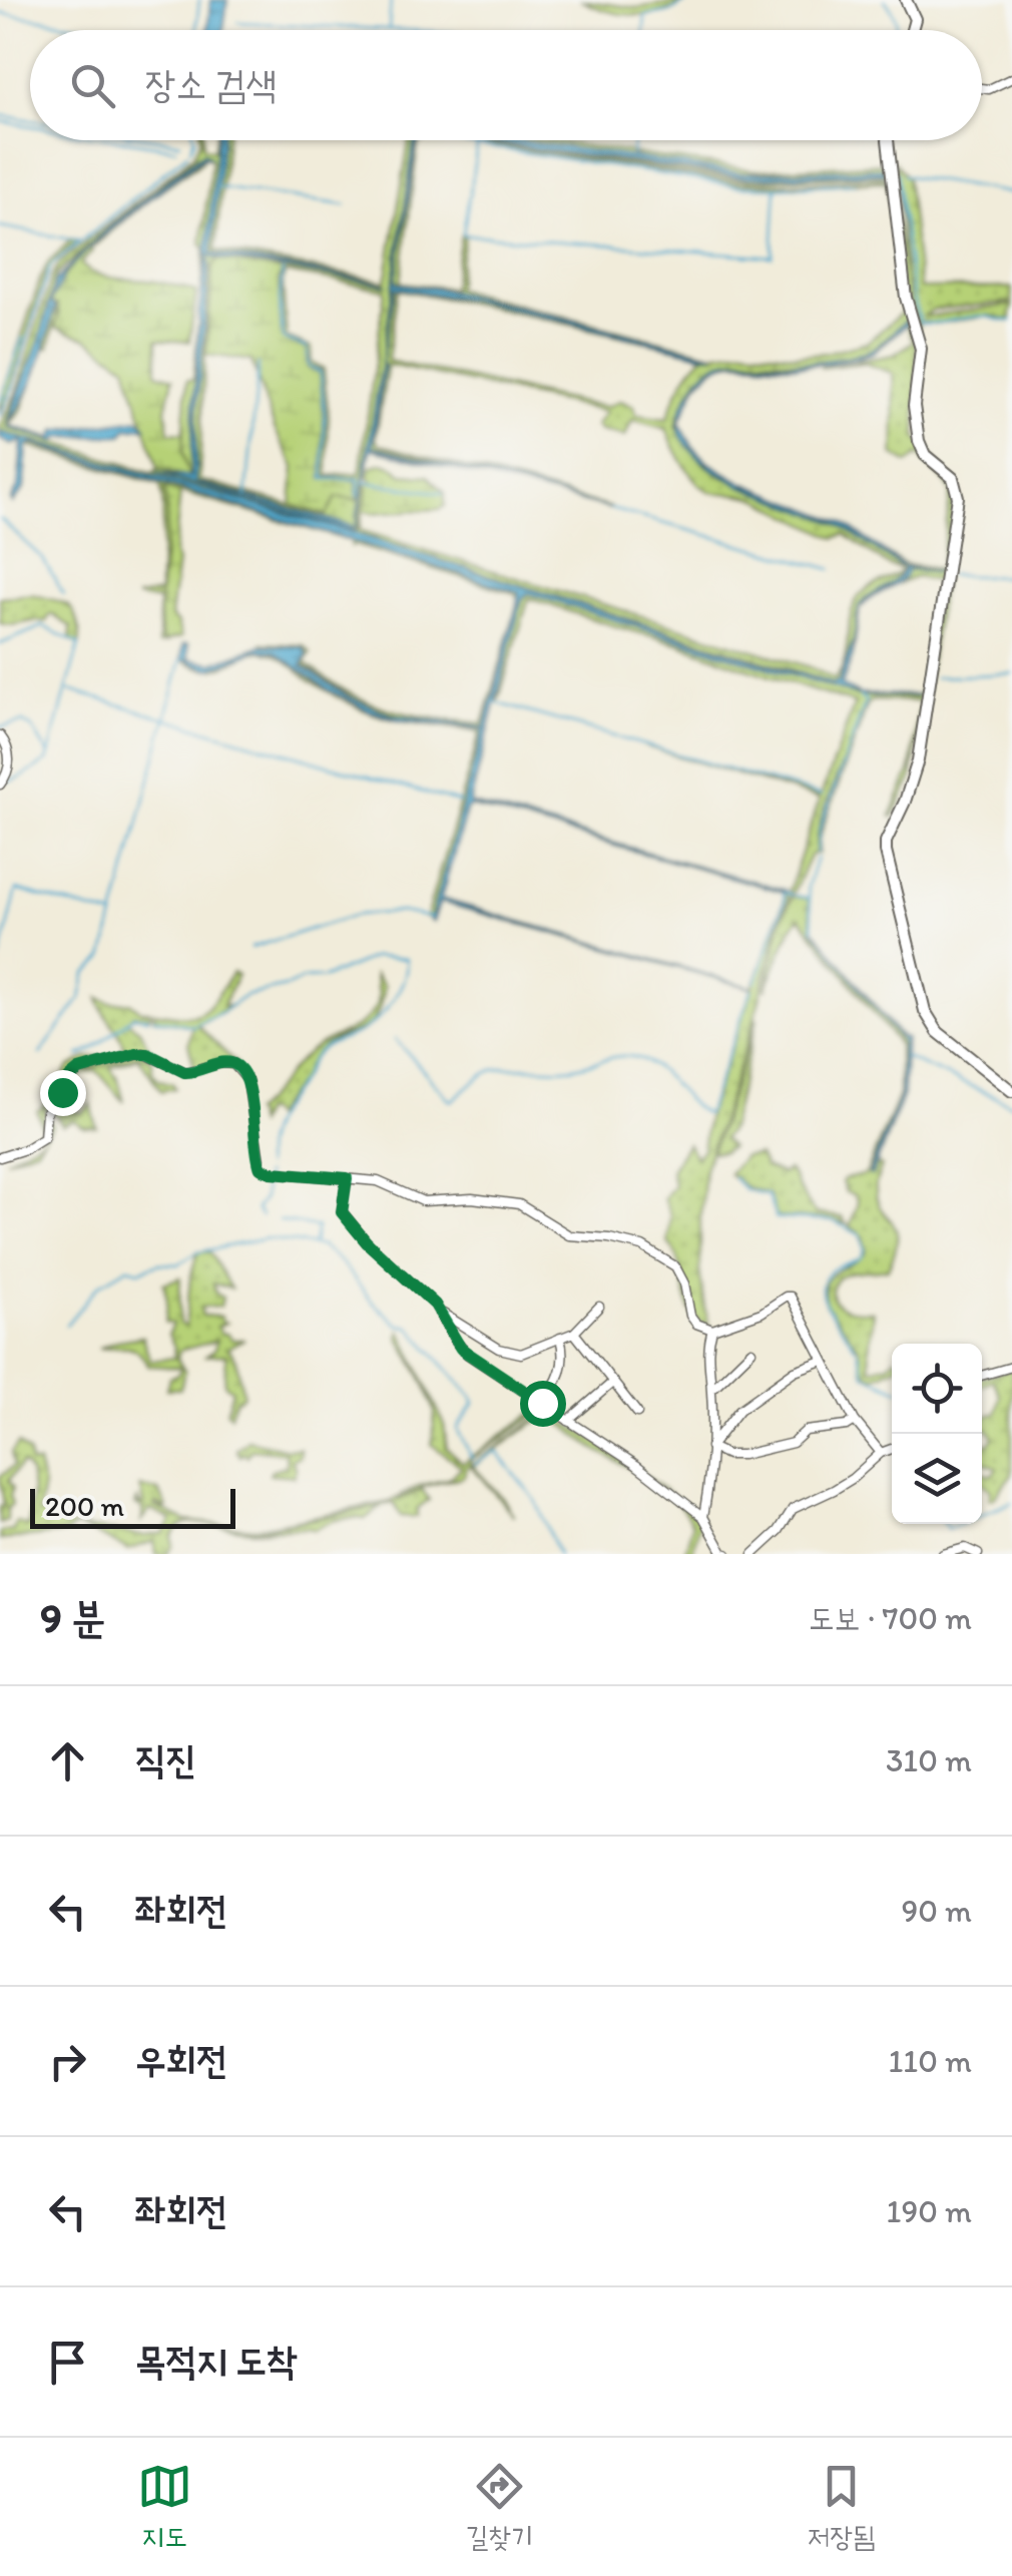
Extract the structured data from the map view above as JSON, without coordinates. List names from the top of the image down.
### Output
{
  "scale_bar": "200 m",
  "page": {
    "search": "장소 검색",
    "scale": "200 m",
    "heading": ["9 분", "도보 · 700 m"],
    "list": [
      ["직진", "310 m"],
      ["좌회전", "90 m"],
      ["우회전", "110 m"],
      ["좌회전", "190 m"],
      "목적지 도착"
    ],
    "nav": ["지도", "길찾기", "저장됨"]
  }
}
